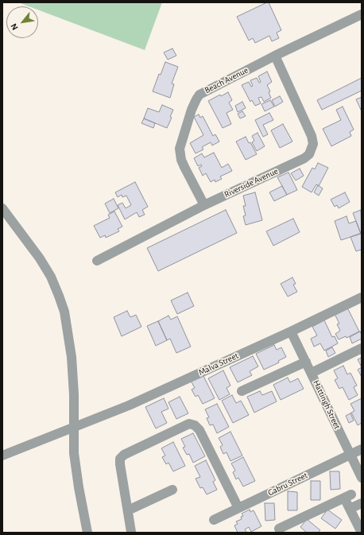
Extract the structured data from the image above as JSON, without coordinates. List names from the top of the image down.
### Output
{
  "streets": {
    "street": [
      "Beach Avenue",
      "Riverside Avenue",
      "Malva Street",
      "Hattingh Street",
      "Gabru Street"
    ]
  },
  "crossings": [
    ["Beach Avenue", "Riverside Avenue"],
    ["Malva Street", "Hattingh Street"],
    ["Hattingh Street", "Gabru Street"]
  ],
  "north": "bottom left"
}
